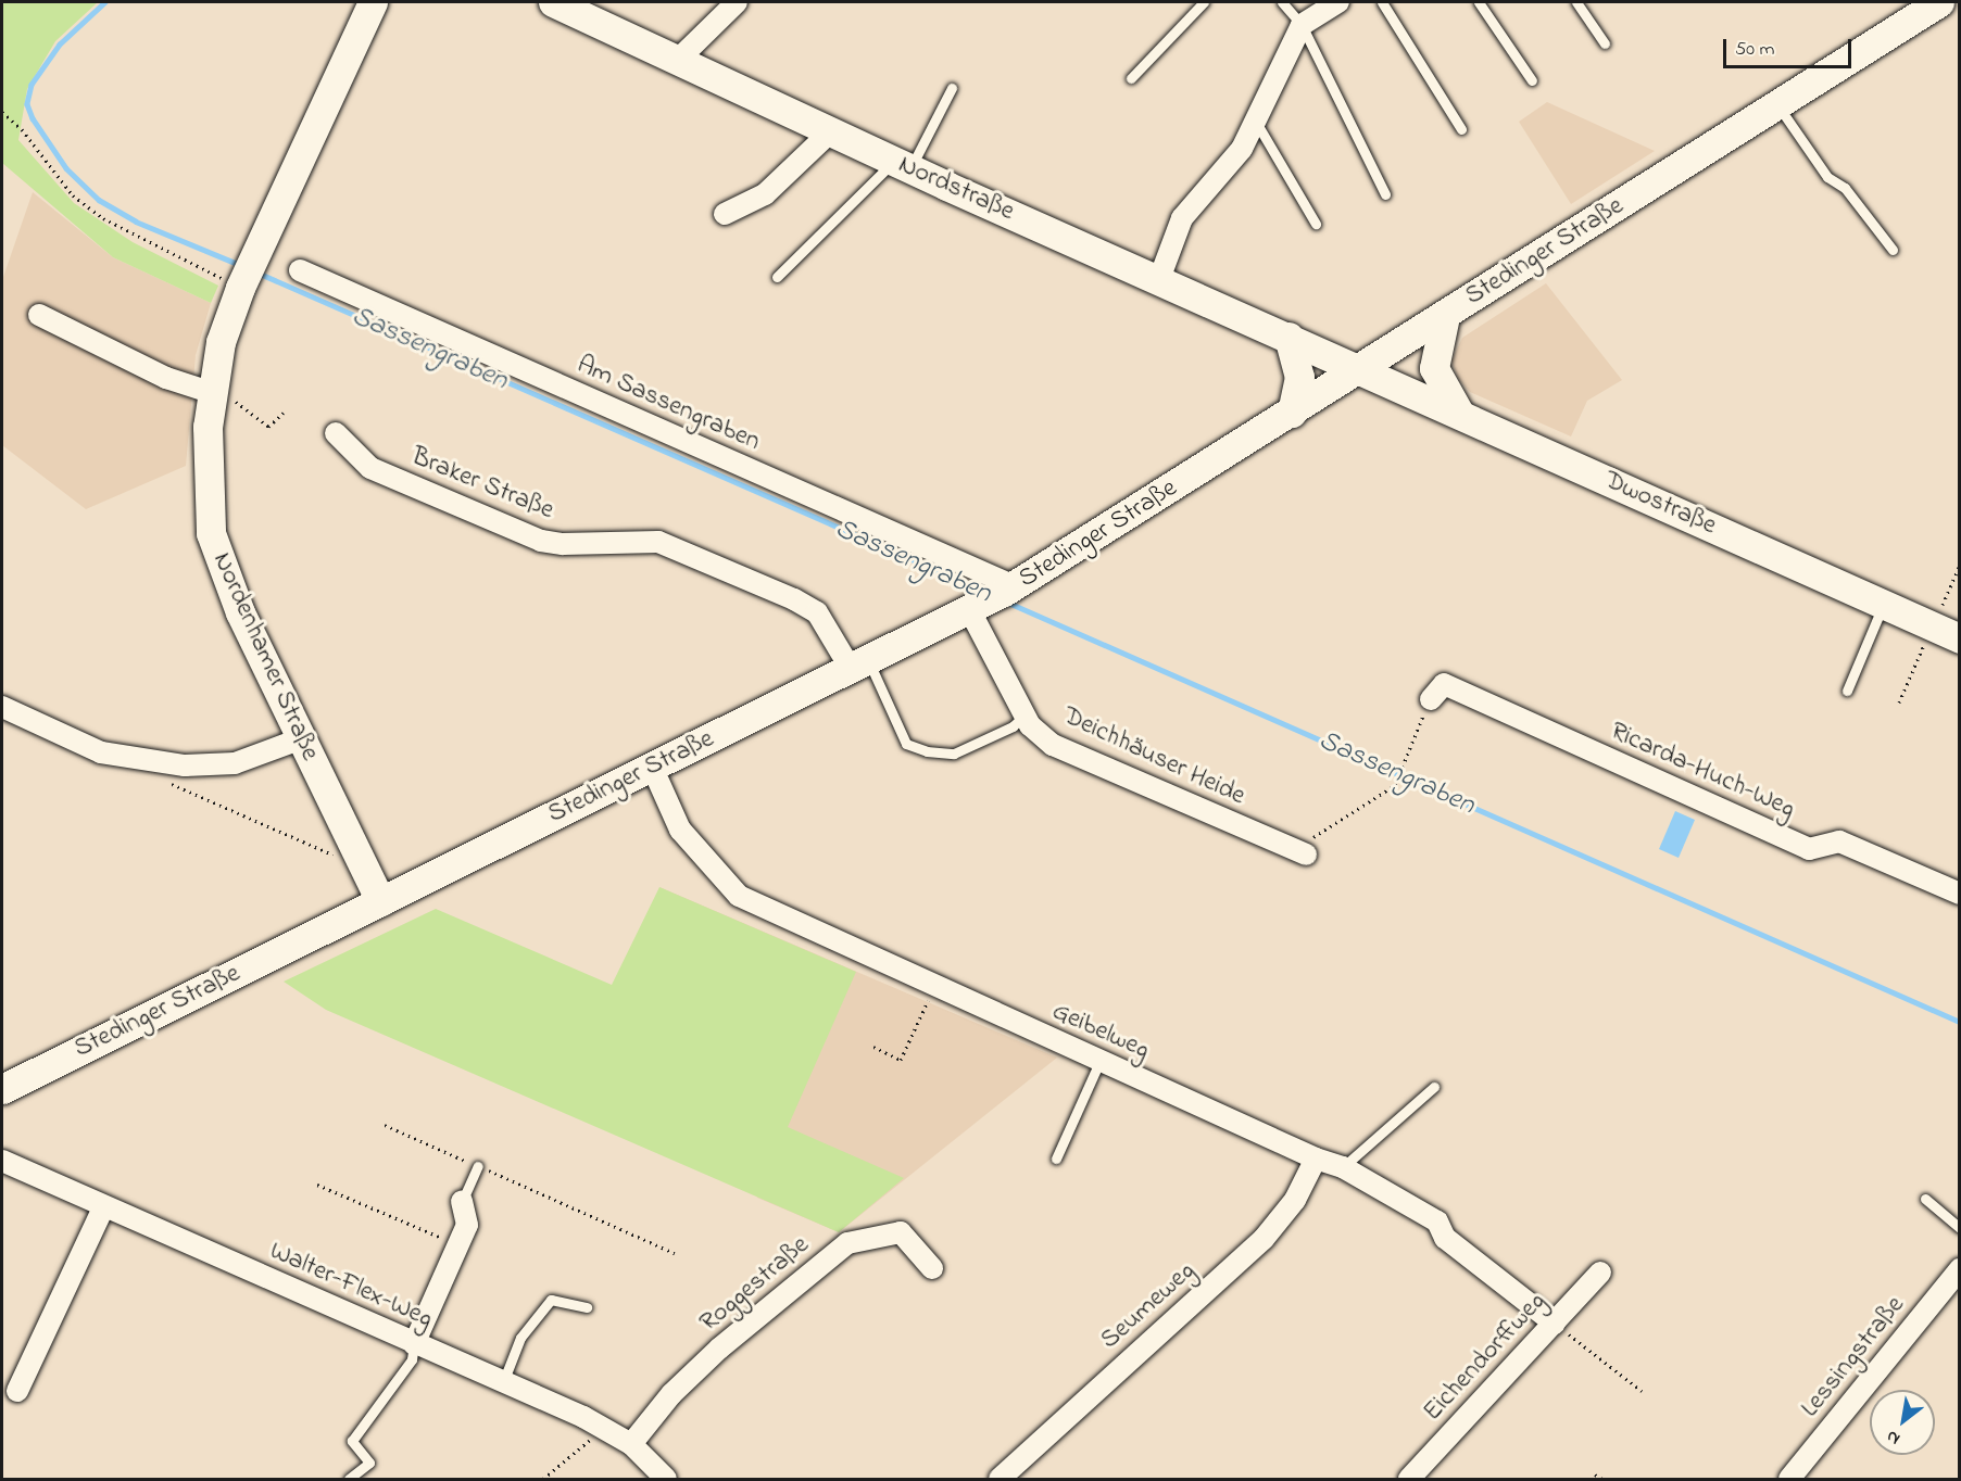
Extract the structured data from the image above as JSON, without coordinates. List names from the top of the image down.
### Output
{
  "streets": {
    "street": [
      "Nordstraße",
      "Stedinger Straße",
      "Am Sassengraben",
      "Braker Straße",
      "Dwostraße",
      "Nordenhamer Straße",
      "Deichhäuser Heide",
      "Ricarda-Huch-Weg",
      "Geibelweg",
      "Roggestraße",
      "Walter-Flex-Weg",
      "Seumeweg",
      "Eichendorffweg",
      "Lessingstraße"
    ]
  },
  "crossings": [
    ["Nordstraße", "Stedinger Straße"],
    ["Nordstraße", "Dwostraße"],
    ["Stedinger Straße", "Am Sassengraben"],
    ["Stedinger Straße", "Braker Straße"],
    ["Stedinger Straße", "Dwostraße"],
    ["Stedinger Straße", "Nordenhamer Straße"],
    ["Stedinger Straße", "Deichhäuser Heide"],
    ["Stedinger Straße", "Geibelweg"],
    ["Am Sassengraben", "Deichhäuser Heide"],
    ["Geibelweg", "Seumeweg"],
    ["Geibelweg", "Eichendorffweg"],
    ["Roggestraße", "Walter-Flex-Weg"]
  ],
  "water": ["Sassengraben"],
  "scale_bar": "50 m",
  "north": "bottom left"
}
